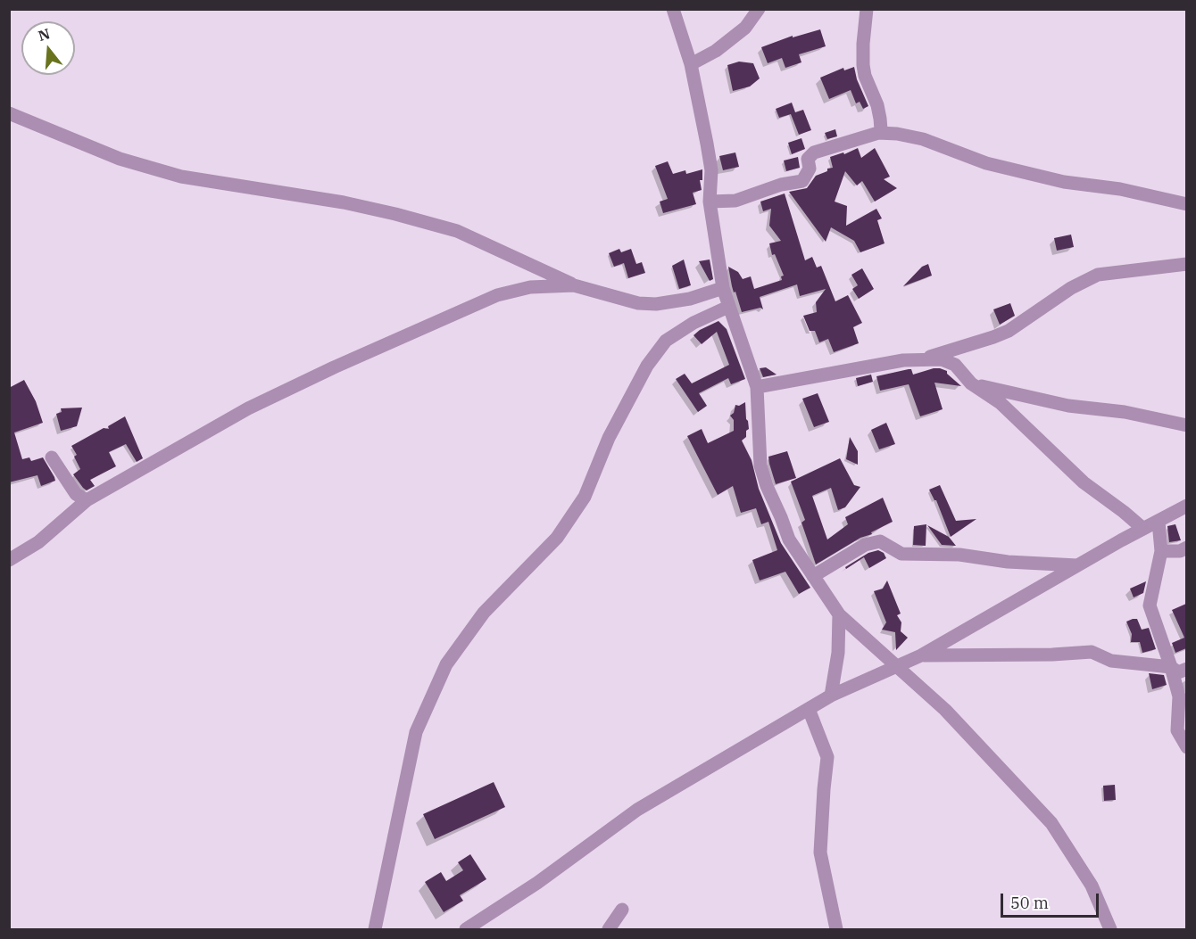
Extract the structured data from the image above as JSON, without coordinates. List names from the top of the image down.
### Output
{
  "scale_bar": "50 m",
  "north": "top"
}
